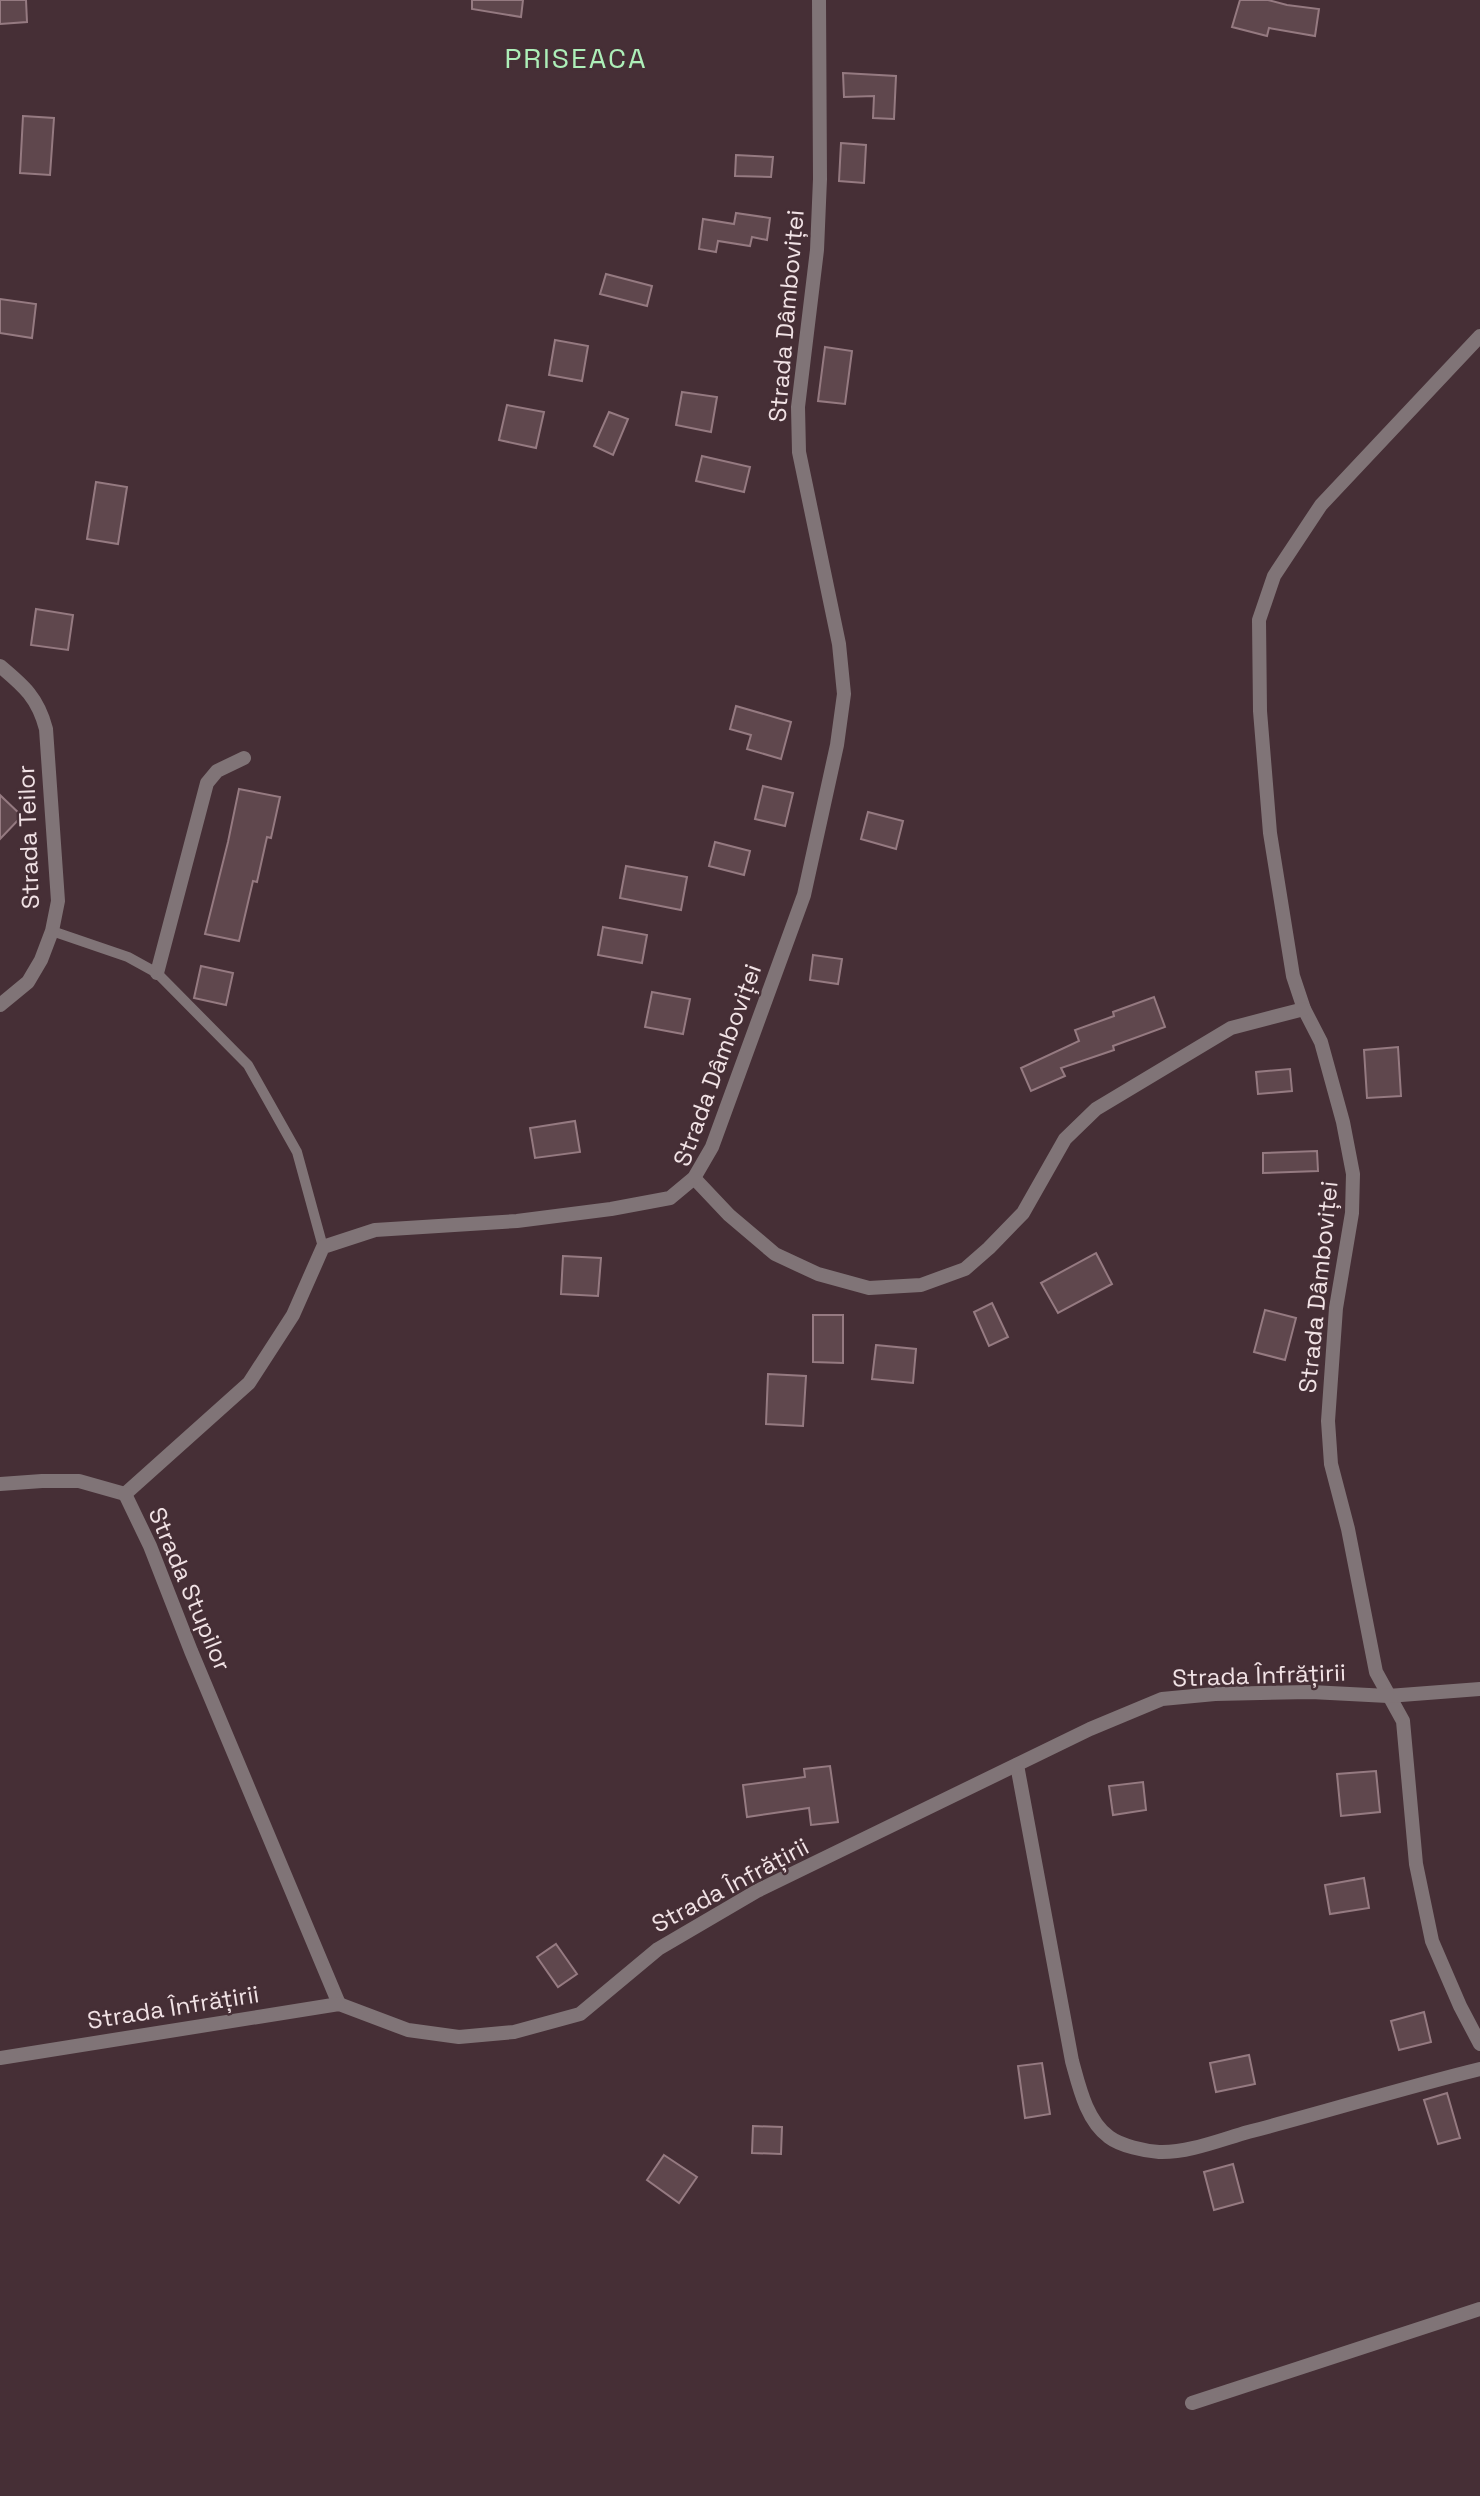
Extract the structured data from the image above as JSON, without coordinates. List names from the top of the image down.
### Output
{
  "streets": {
    "street": [
      "Strada Dâmboviței",
      "Strada Teilor",
      "Strada Stupilor",
      "Strada Înfrățirii"
    ]
  },
  "crossings": [
    ["Strada Dâmboviței", "Strada Înfrățirii"],
    ["Strada Stupilor", "Strada Înfrățirii"]
  ],
  "districts": ["PRISEACA"]
}
